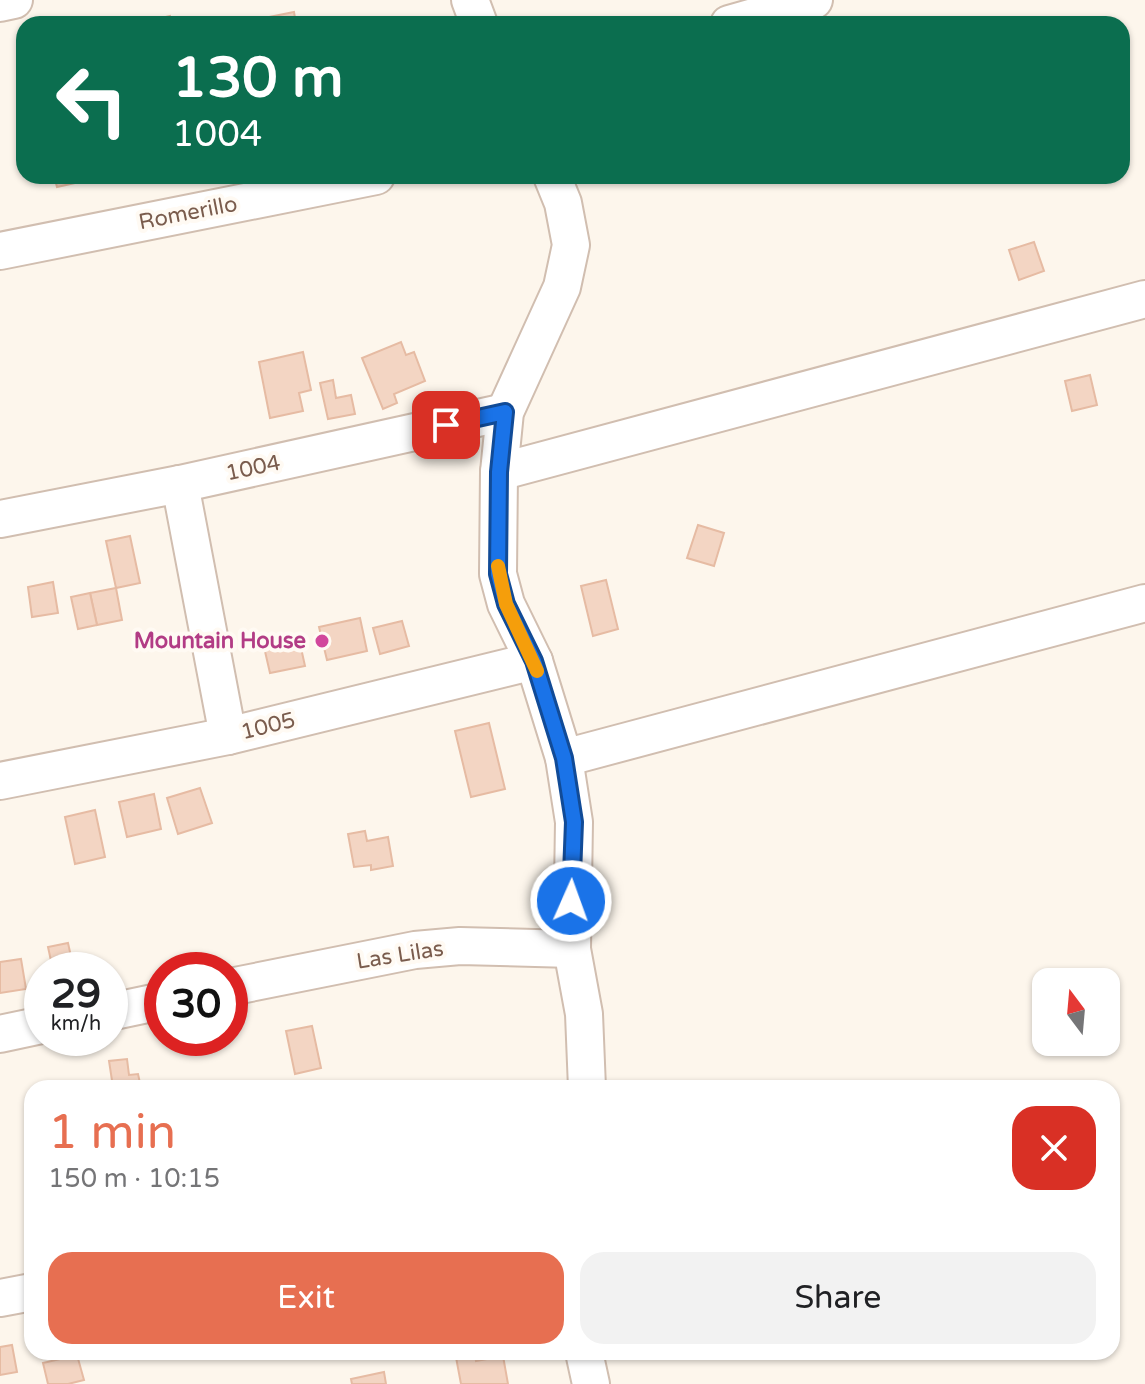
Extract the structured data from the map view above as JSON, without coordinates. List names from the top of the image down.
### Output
{
  "streets": {
    "street": [
      "Romerillo",
      "1004",
      "1005",
      "Las Lilas"
    ]
  },
  "places": ["Mountain House"],
  "north": "top",
  "page": {
    "turn": ["130 m", "1004"],
    "speed": "29 km/h",
    "limit": "30",
    "heading": ["1 min", "150 m · 10:15"],
    "buttons": ["Exit", "Share"]
  }
}
